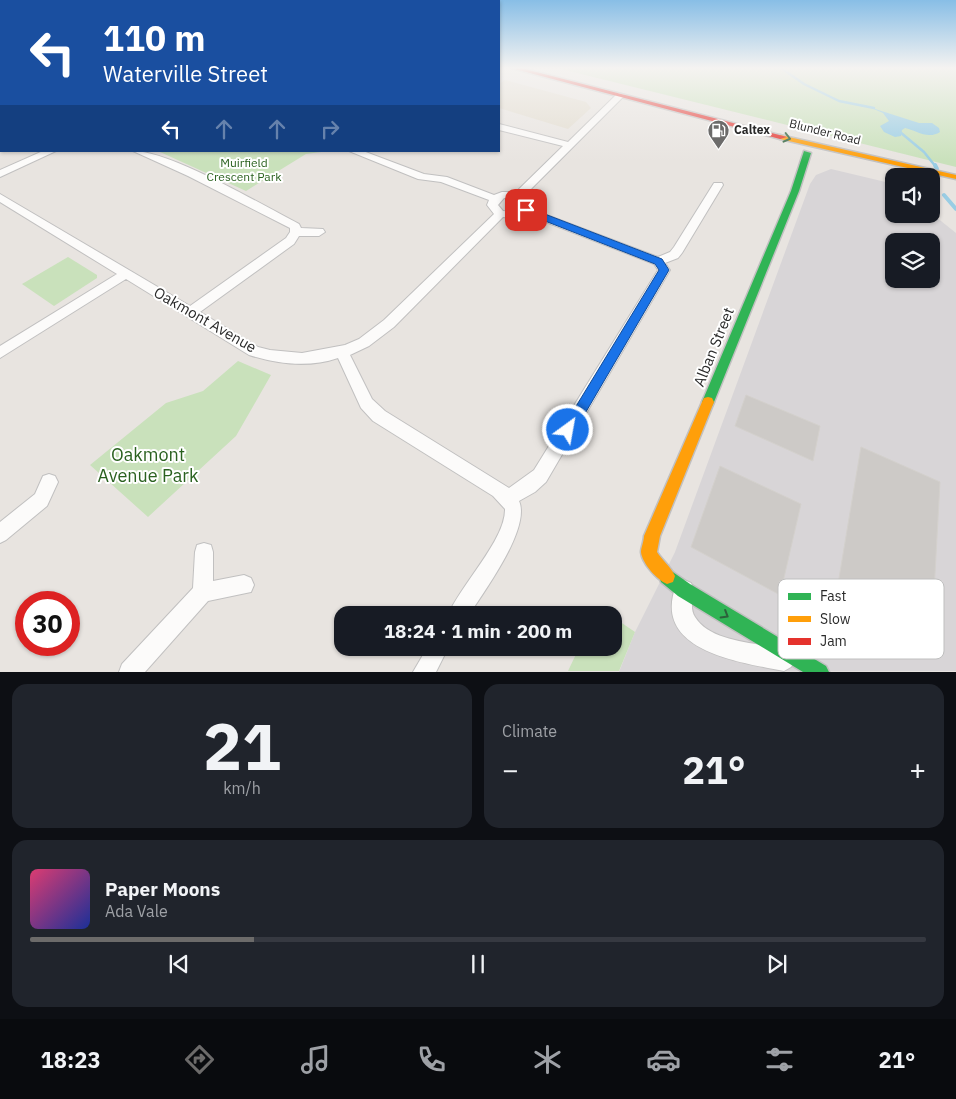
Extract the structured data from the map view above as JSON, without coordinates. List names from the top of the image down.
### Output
{
  "streets": {
    "main road": ["Blunder Road", "Alban Street"],
    "street": ["Oakmont Avenue"]
  },
  "crossings": [
    ["Blunder Road", "Alban Street"]
  ],
  "parks": ["Muirfield Crescent Park", "Oakmont Avenue Park"],
  "places": {
    "fuel station": ["Caltex"]
  },
  "legend": ["Fast", "Slow", "Jam"],
  "page": {
    "turn": ["110 m", "Waterville Street"],
    "limit": "30",
    "trip": "18:24 · 1 min · 200 m",
    "tile": [
      ["21", "km/h"],
      "Climate"
    ],
    "heat": ["−", "21°", "+"],
    "song": ["Paper Moons", "Ada Vale"],
    "tabs": ["18:23", "21°"]
  }
}
